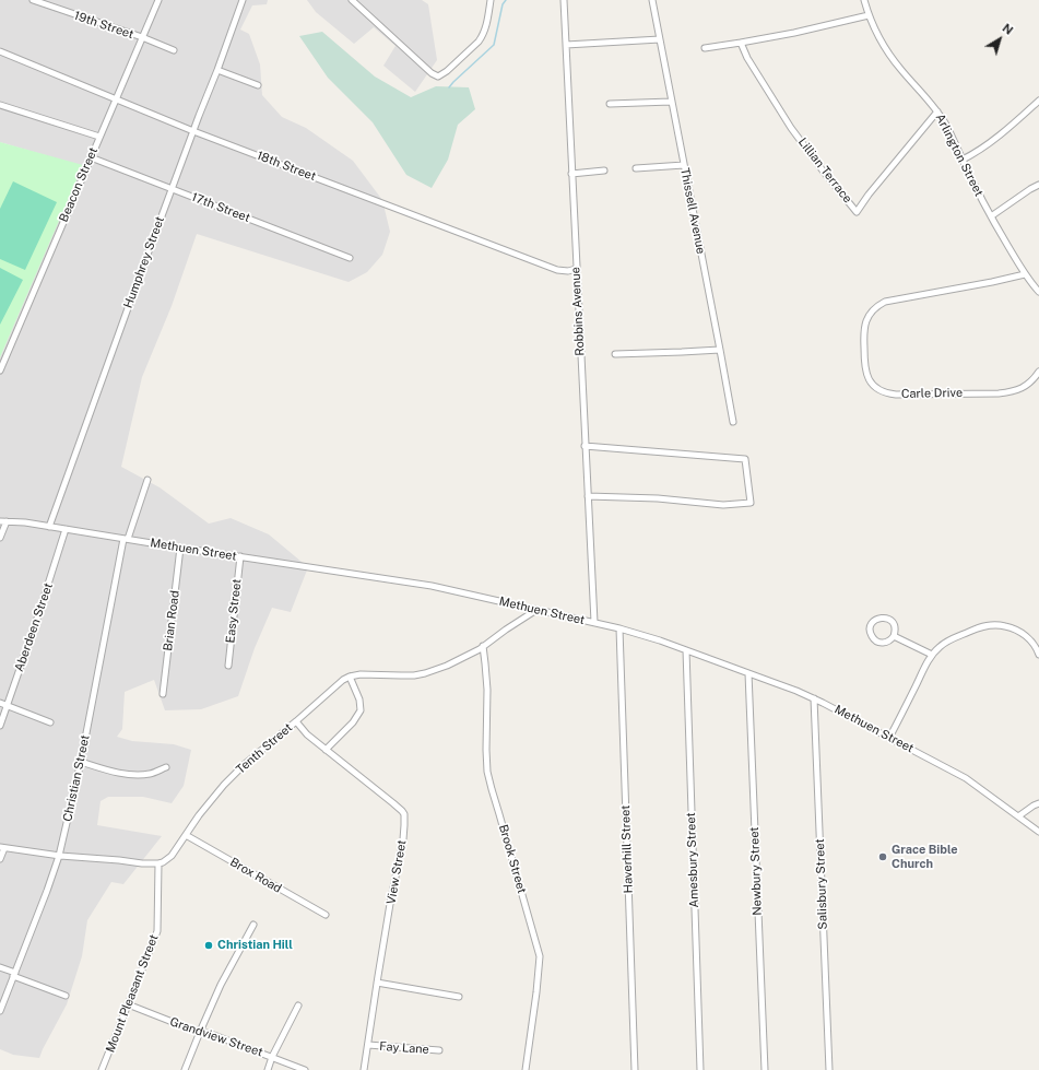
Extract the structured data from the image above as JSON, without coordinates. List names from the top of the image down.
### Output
{
  "streets": {
    "street": [
      "19th Street",
      "Arlington Street",
      "18th Street",
      "Lillian Terrace",
      "Beacon Street",
      "17th Street",
      "Thissell Avenue",
      "Humphrey Street",
      "Robbins Avenue",
      "Carle Drive",
      "Methuen Street",
      "Easy Street",
      "Brian Road",
      "Aberdeen Street",
      "Tenth Street",
      "Christian Street",
      "Haverhill Street",
      "Brook Street",
      "Amesbury Street",
      "Newbury Street",
      "View Street",
      "Brox Road",
      "Salisbury Street",
      "Mount Pleasant Street",
      "Grandview Street",
      "Fay Lane"
    ]
  },
  "crossings": [
    ["19th Street", "Beacon Street"],
    ["Arlington Street", "Lillian Terrace"],
    ["Arlington Street", "Carle Drive"],
    ["18th Street", "Beacon Street"],
    ["18th Street", "Humphrey Street"],
    ["18th Street", "Robbins Avenue"],
    ["Beacon Street", "17th Street"],
    ["17th Street", "Humphrey Street"],
    ["Humphrey Street", "Methuen Street"],
    ["Robbins Avenue", "Methuen Street"],
    ["Methuen Street", "Easy Street"],
    ["Methuen Street", "Brian Road"],
    ["Methuen Street", "Aberdeen Street"],
    ["Methuen Street", "Christian Street"],
    ["Methuen Street", "Haverhill Street"],
    ["Methuen Street", "Amesbury Street"],
    ["Methuen Street", "Newbury Street"],
    ["Methuen Street", "Salisbury Street"],
    ["Tenth Street", "View Street"],
    ["Tenth Street", "Brox Road"],
    ["Tenth Street", "Mount Pleasant Street"],
    ["View Street", "Fay Lane"],
    ["Mount Pleasant Street", "Grandview Street"]
  ],
  "places": ["Grace Bible Church", "Christian Hill"],
  "north": "top right"
}
